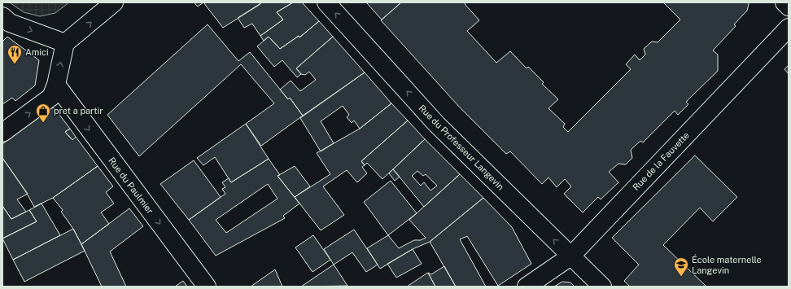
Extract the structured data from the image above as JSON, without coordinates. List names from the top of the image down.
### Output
{
  "streets": {
    "street": ["Rue du Professeur Langevin", "Rue de la Fauvette", "Rue du Paulmier"]
  },
  "crossings": [
    ["Rue du Professeur Langevin", "Rue de la Fauvette"]
  ],
  "one_way": ["Rue du Professeur Langevin", "Rue du Paulmier"],
  "places": {
    "restaurant": ["Amici"],
    "shop": ["pret a partir"],
    "school or university": ["École maternelle Langevin"]
  }
}
